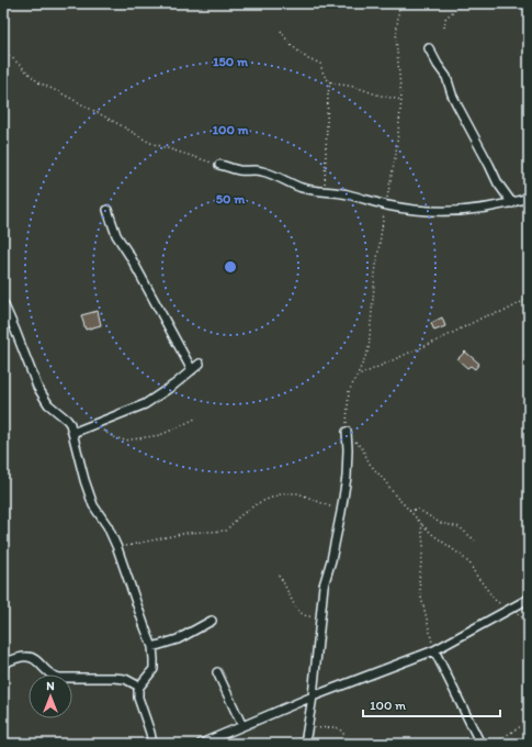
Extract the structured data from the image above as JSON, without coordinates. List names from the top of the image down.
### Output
{
  "scale_bar": "100 m",
  "north": "top",
  "rings": ["150 m", "100 m", "50 m"]
}
